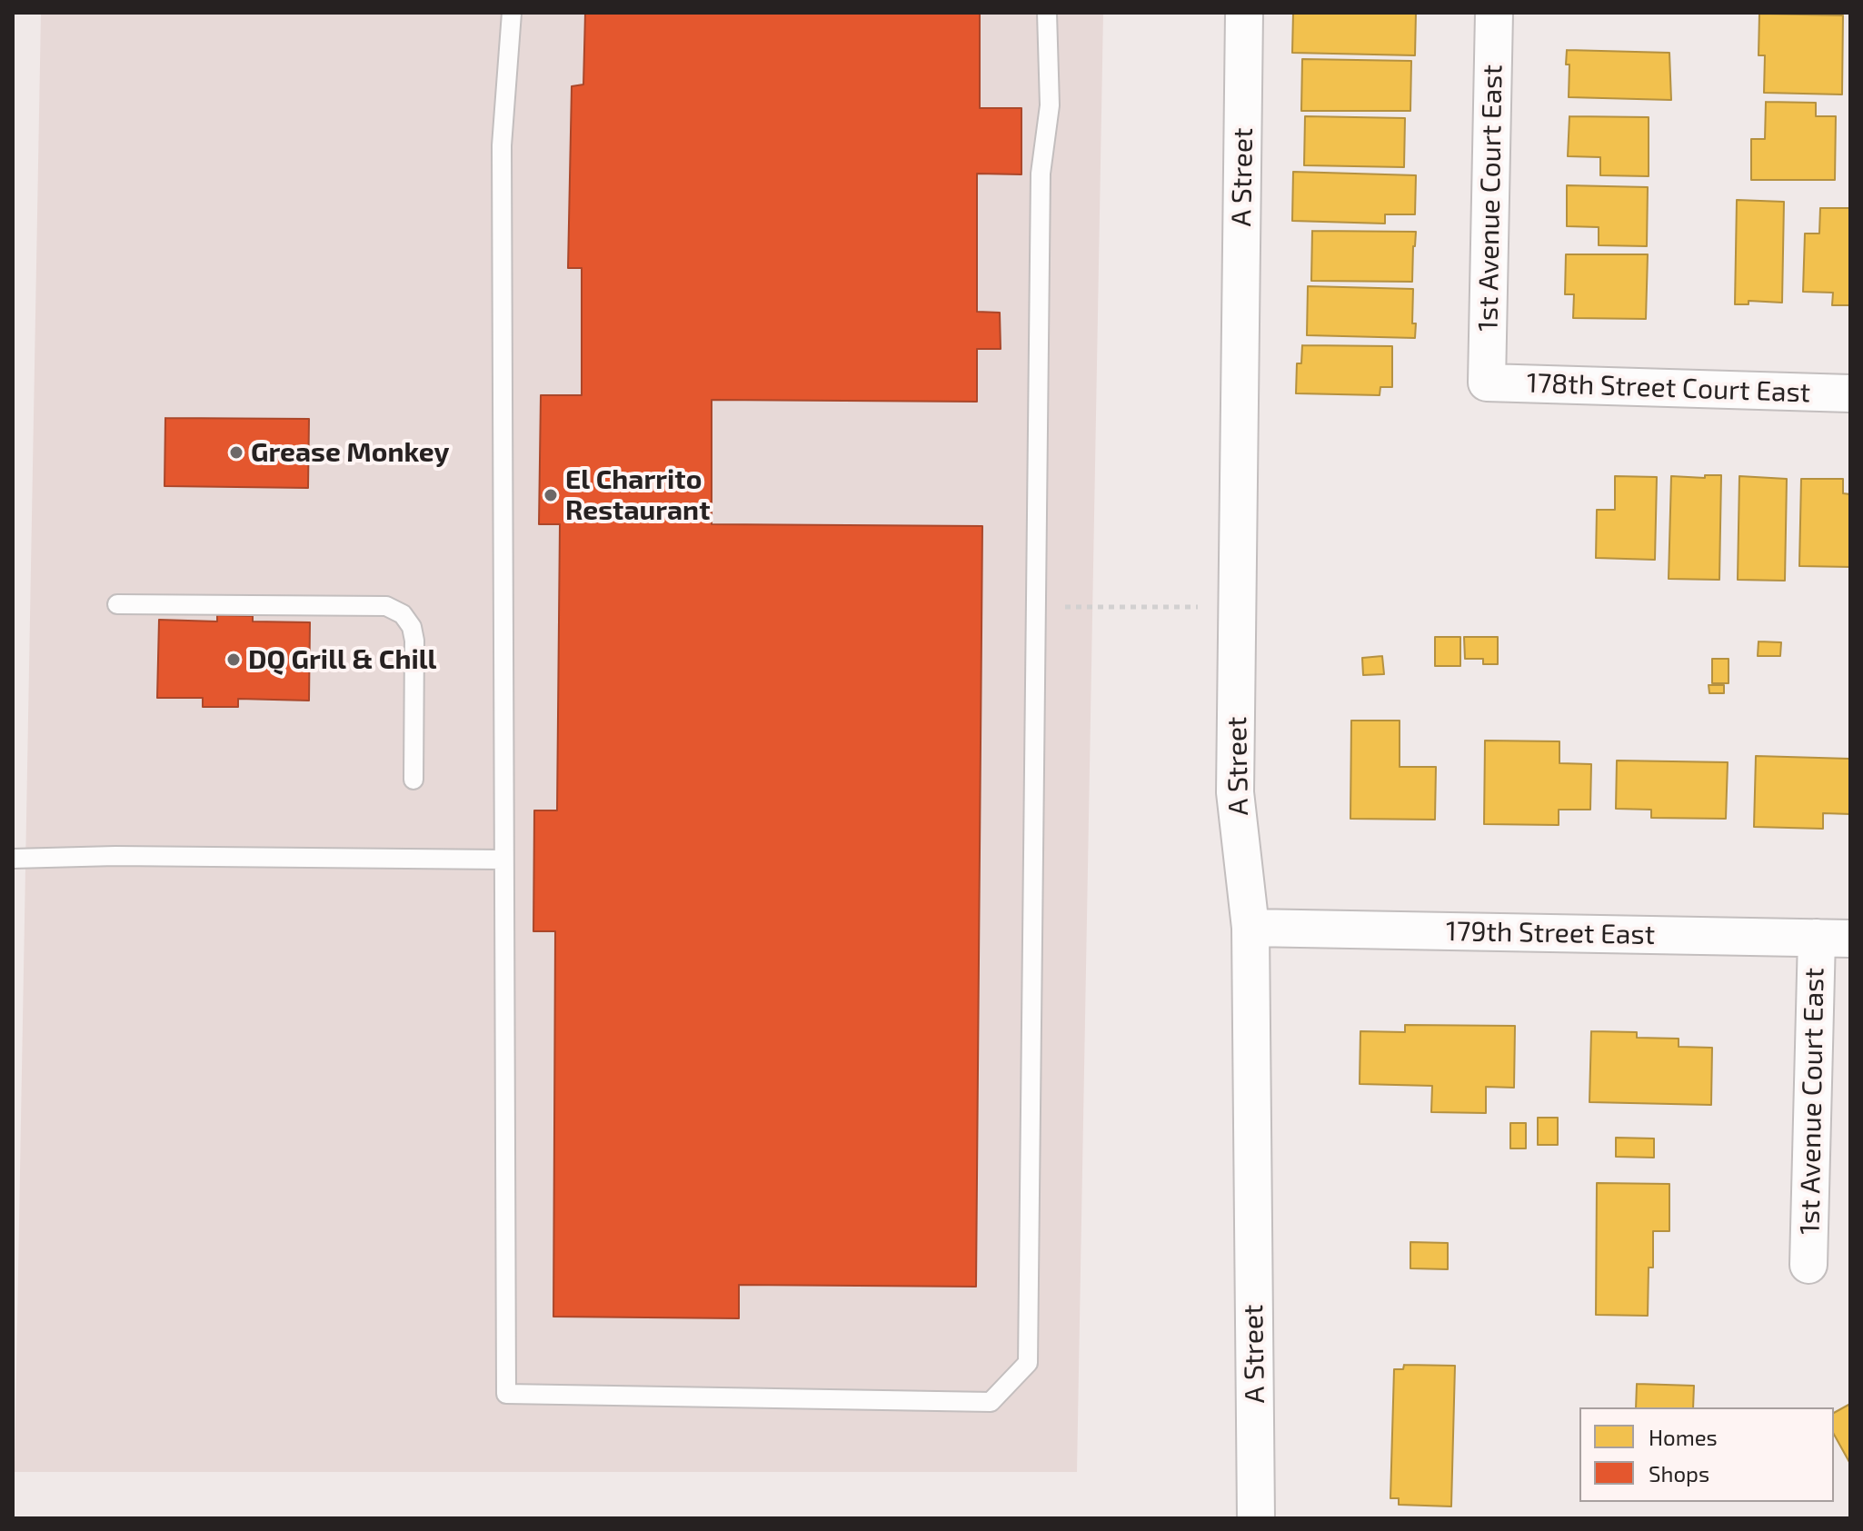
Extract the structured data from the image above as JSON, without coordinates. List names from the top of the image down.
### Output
{
  "streets": {
    "street": [
      "A Street",
      "1st Avenue Court East",
      "178th Street Court East",
      "179th Street East"
    ]
  },
  "crossings": [
    ["A Street", "179th Street East"],
    ["1st Avenue Court East", "178th Street Court East"],
    ["1st Avenue Court East", "179th Street East"]
  ],
  "places": ["Grease Monkey", "El Charrito Restaurant", "DQ Grill & Chill"],
  "legend": ["Homes", "Shops"]
}
